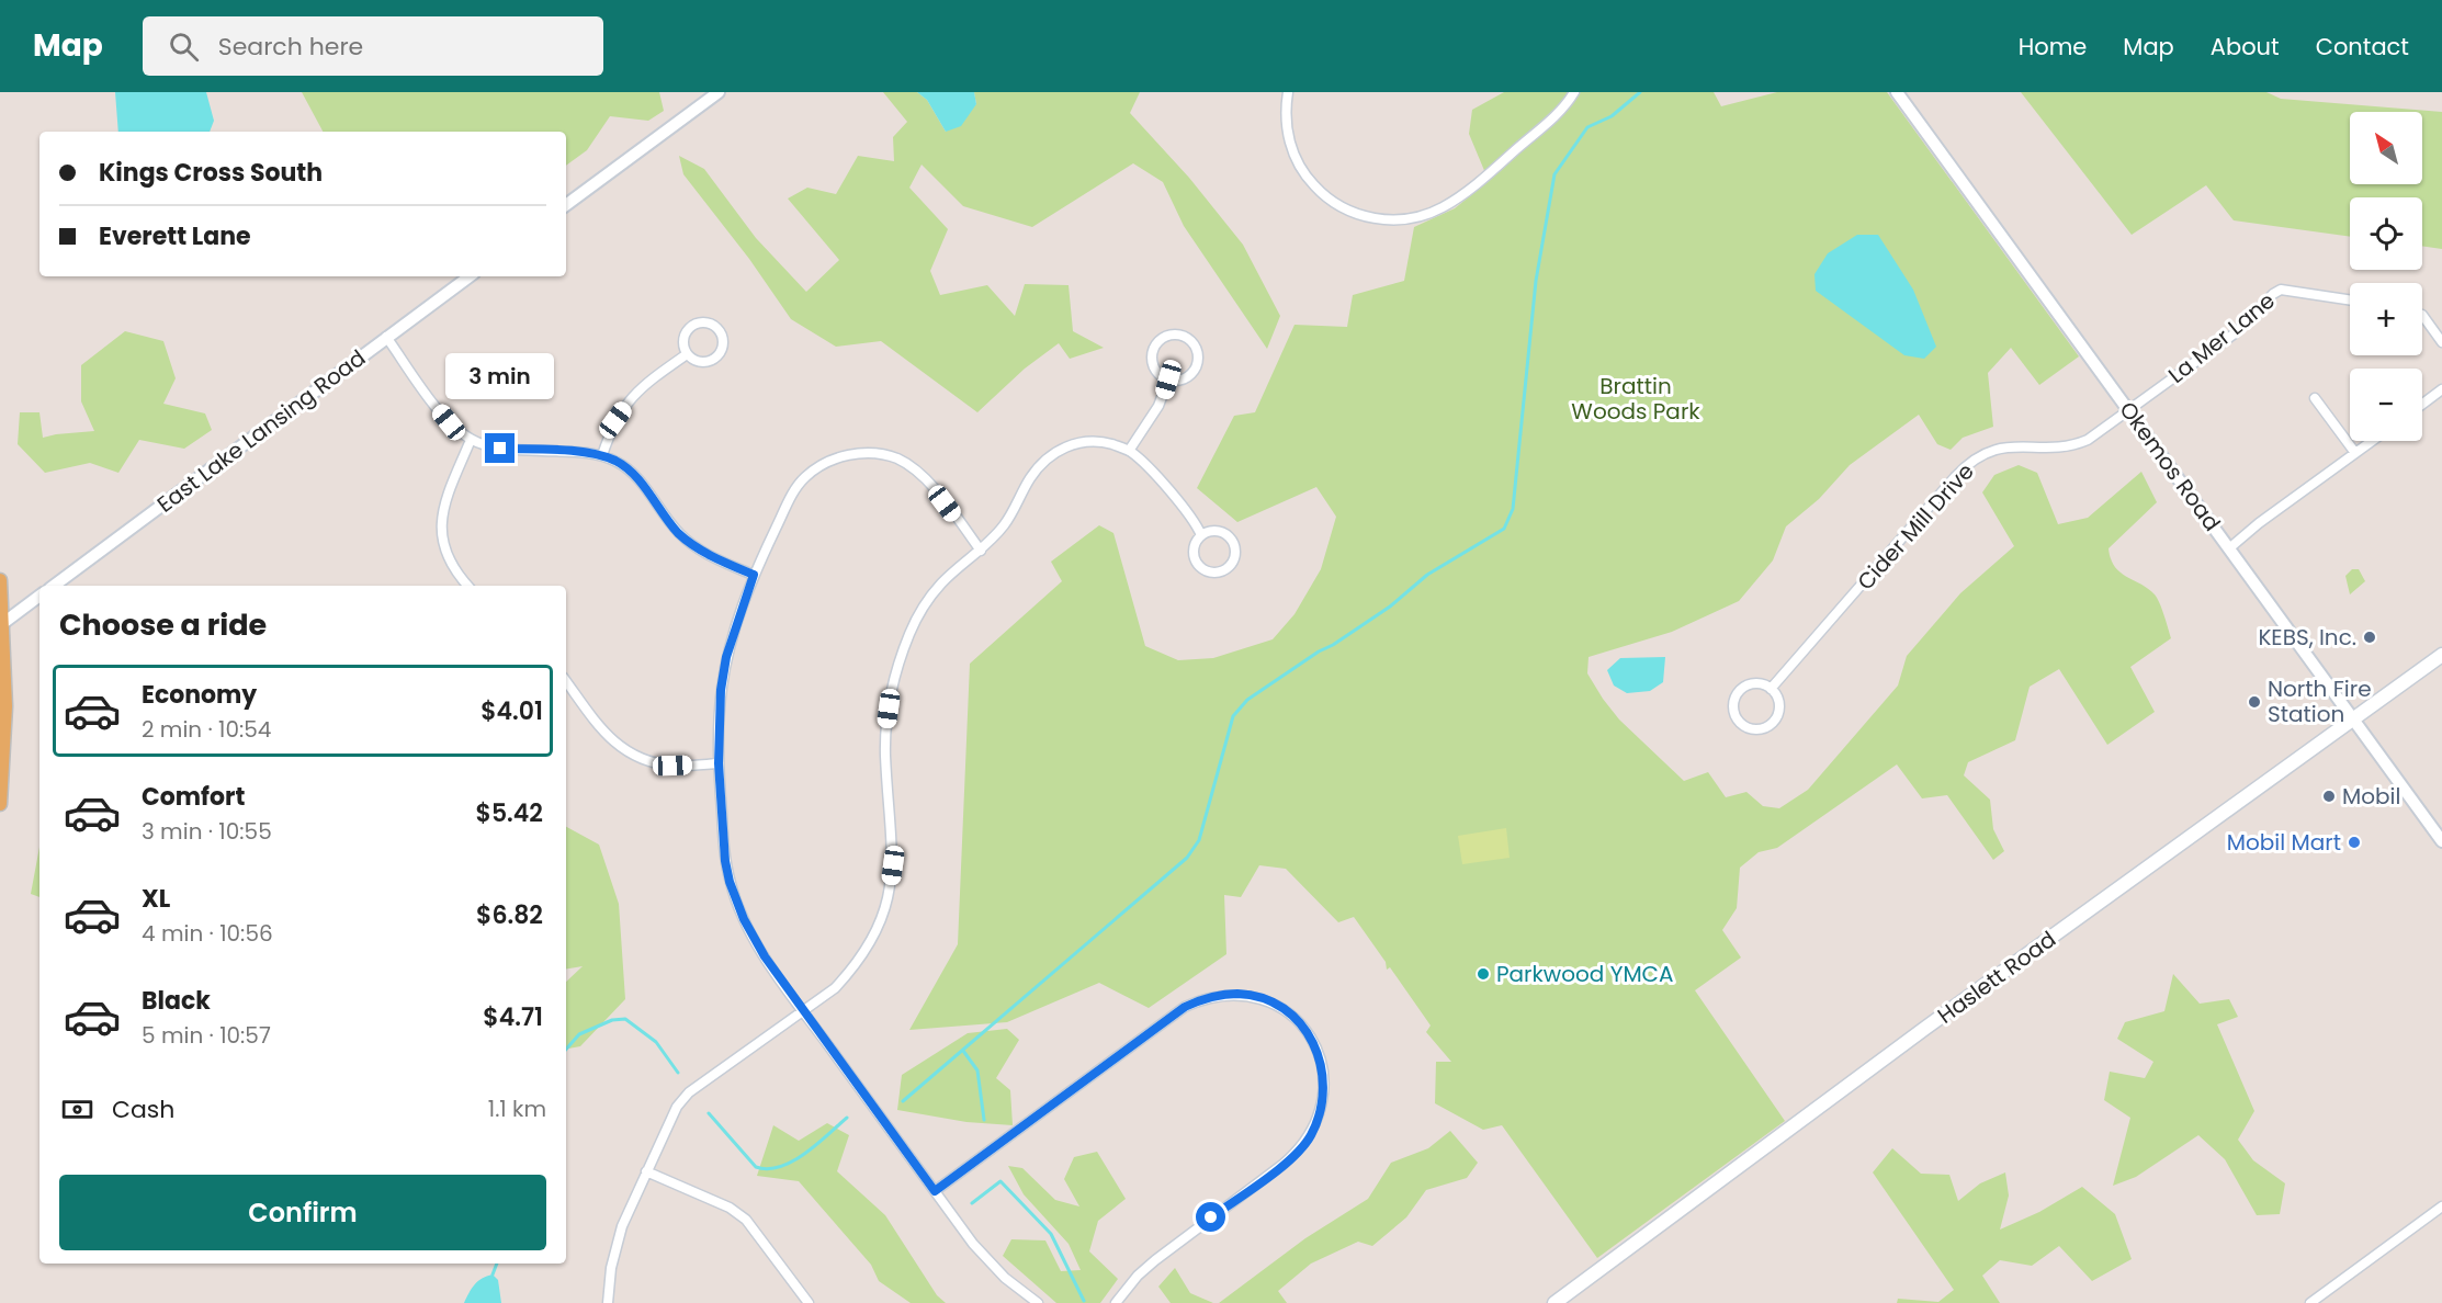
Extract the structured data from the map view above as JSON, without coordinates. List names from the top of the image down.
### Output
{
  "streets": {
    "main road": ["Haslett Road"],
    "street": [
      "La Mer Lane",
      "East Lake Lansing Road",
      "Okemos Road",
      "Cider Mill Drive"
    ]
  },
  "crossings": [
    ["La Mer Lane", "Okemos Road"],
    ["La Mer Lane", "Cider Mill Drive"],
    ["Okemos Road", "Cider Mill Drive"],
    ["Okemos Road", "Haslett Road"]
  ],
  "parks": ["Brattin Woods Park"],
  "places": [
    "KEBS, Inc.",
    "North Fire Station",
    "Mobil",
    "Mobil Mart",
    "Parkwood YMCA"
  ],
  "north": "top left",
  "page": {
    "header": "Map",
    "search": "Search here",
    "nav": [
      "Home",
      "Map",
      "About",
      "Contact"
    ],
    "map_buttons": ["+", "−"],
    "banner": ["Kings Cross South", "Everett Lane"],
    "bubble": "3 min",
    "heading": "Choose a ride",
    "list": [
      {
        "name": "Economy",
        "note": "2 min · 10:54",
        "value": "$4.01"
      },
      {
        "name": "Comfort",
        "note": "3 min · 10:55",
        "value": "$5.42"
      },
      {
        "name": "XL",
        "note": "4 min · 10:56",
        "value": "$6.82"
      },
      {
        "name": "Black",
        "note": "5 min · 10:57",
        "value": "$4.71"
      }
    ],
    "pay": ["Cash", "1.1 km"],
    "buttons": "Confirm"
  }
}
